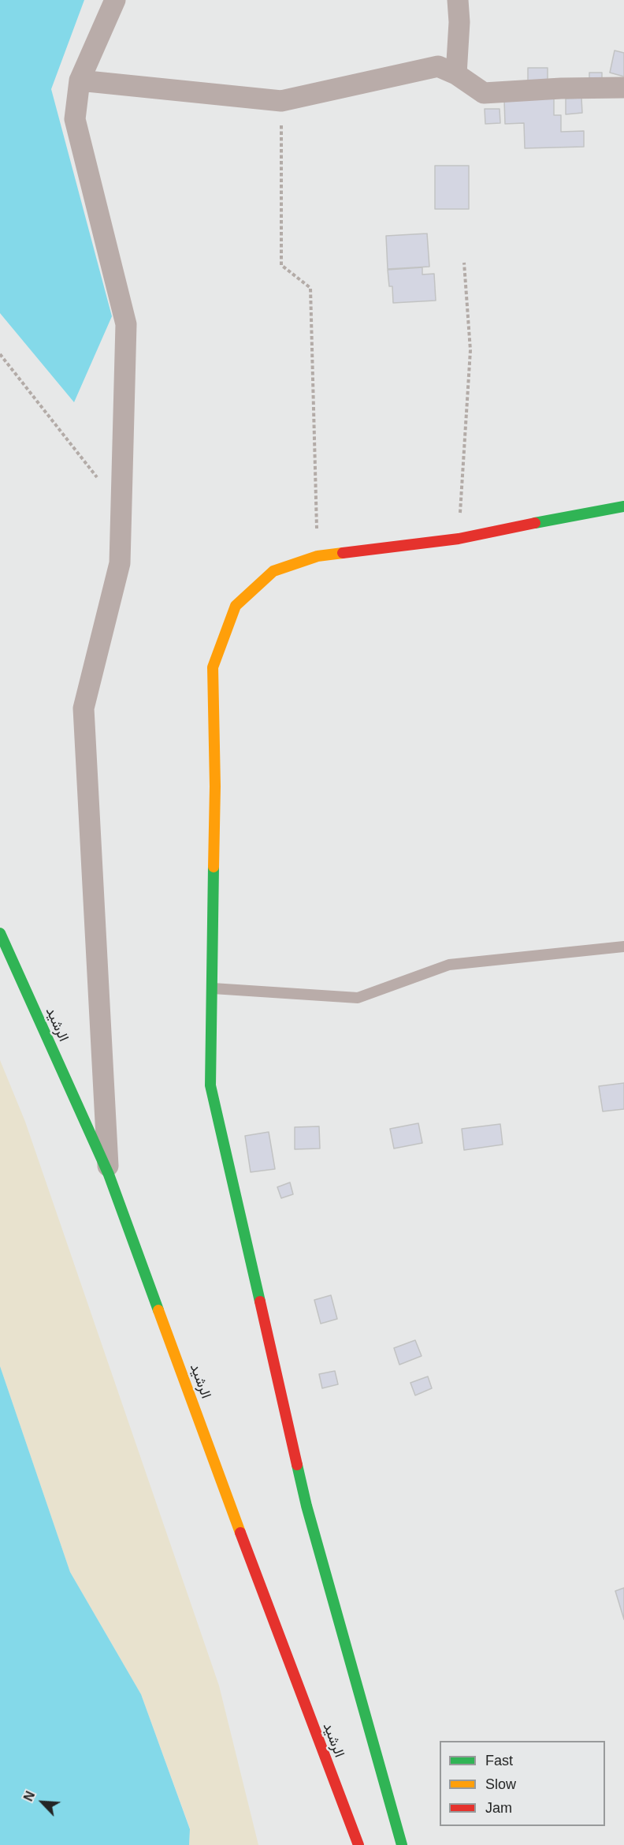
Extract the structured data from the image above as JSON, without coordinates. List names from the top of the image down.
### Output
{
  "streets": {
    "street": ["الرشيد"]
  },
  "legend": ["Fast", "Slow", "Jam"],
  "north": "top left"
}
